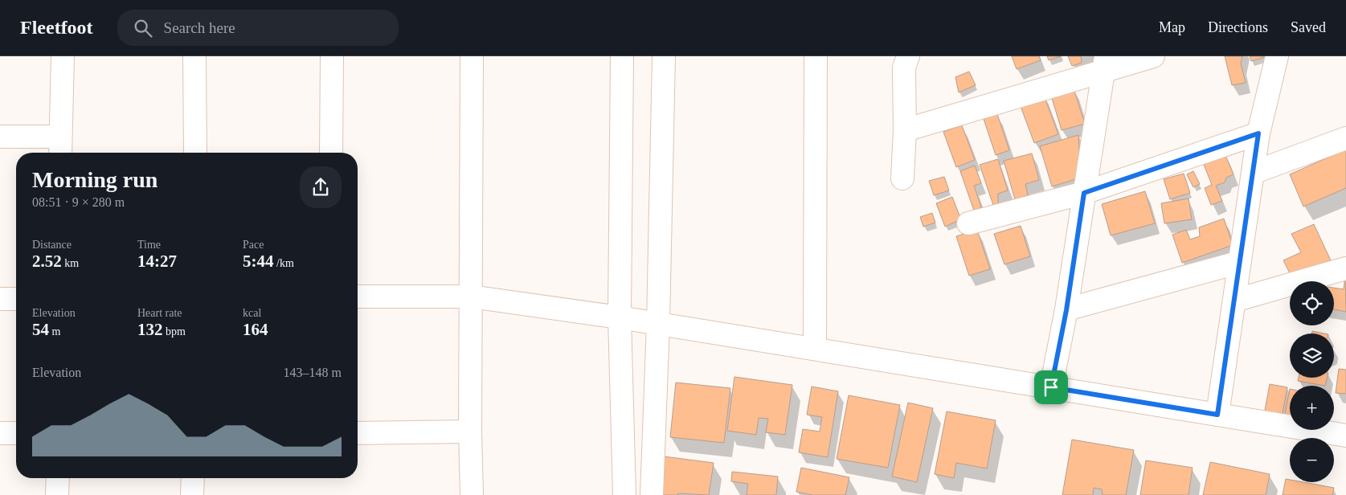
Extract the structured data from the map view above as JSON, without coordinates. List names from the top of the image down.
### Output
{
  "page": {
    "header": "Fleetfoot",
    "search": "Search here",
    "nav": ["Map", "Directions", "Saved"],
    "heading": ["Morning run", "08:51 · 9 × 280 m"],
    "stats": [
      ["Distance", "2.52 km"],
      ["Time", "14:27"],
      ["Pace", "5:44 /km"],
      ["Elevation", "54 m"],
      ["Heart rate", "132 bpm"],
      ["kcal", "164"]
    ],
    "map_buttons": ["+", "−"],
    "chart": ["Elevation", "143–148 m"]
  }
}
